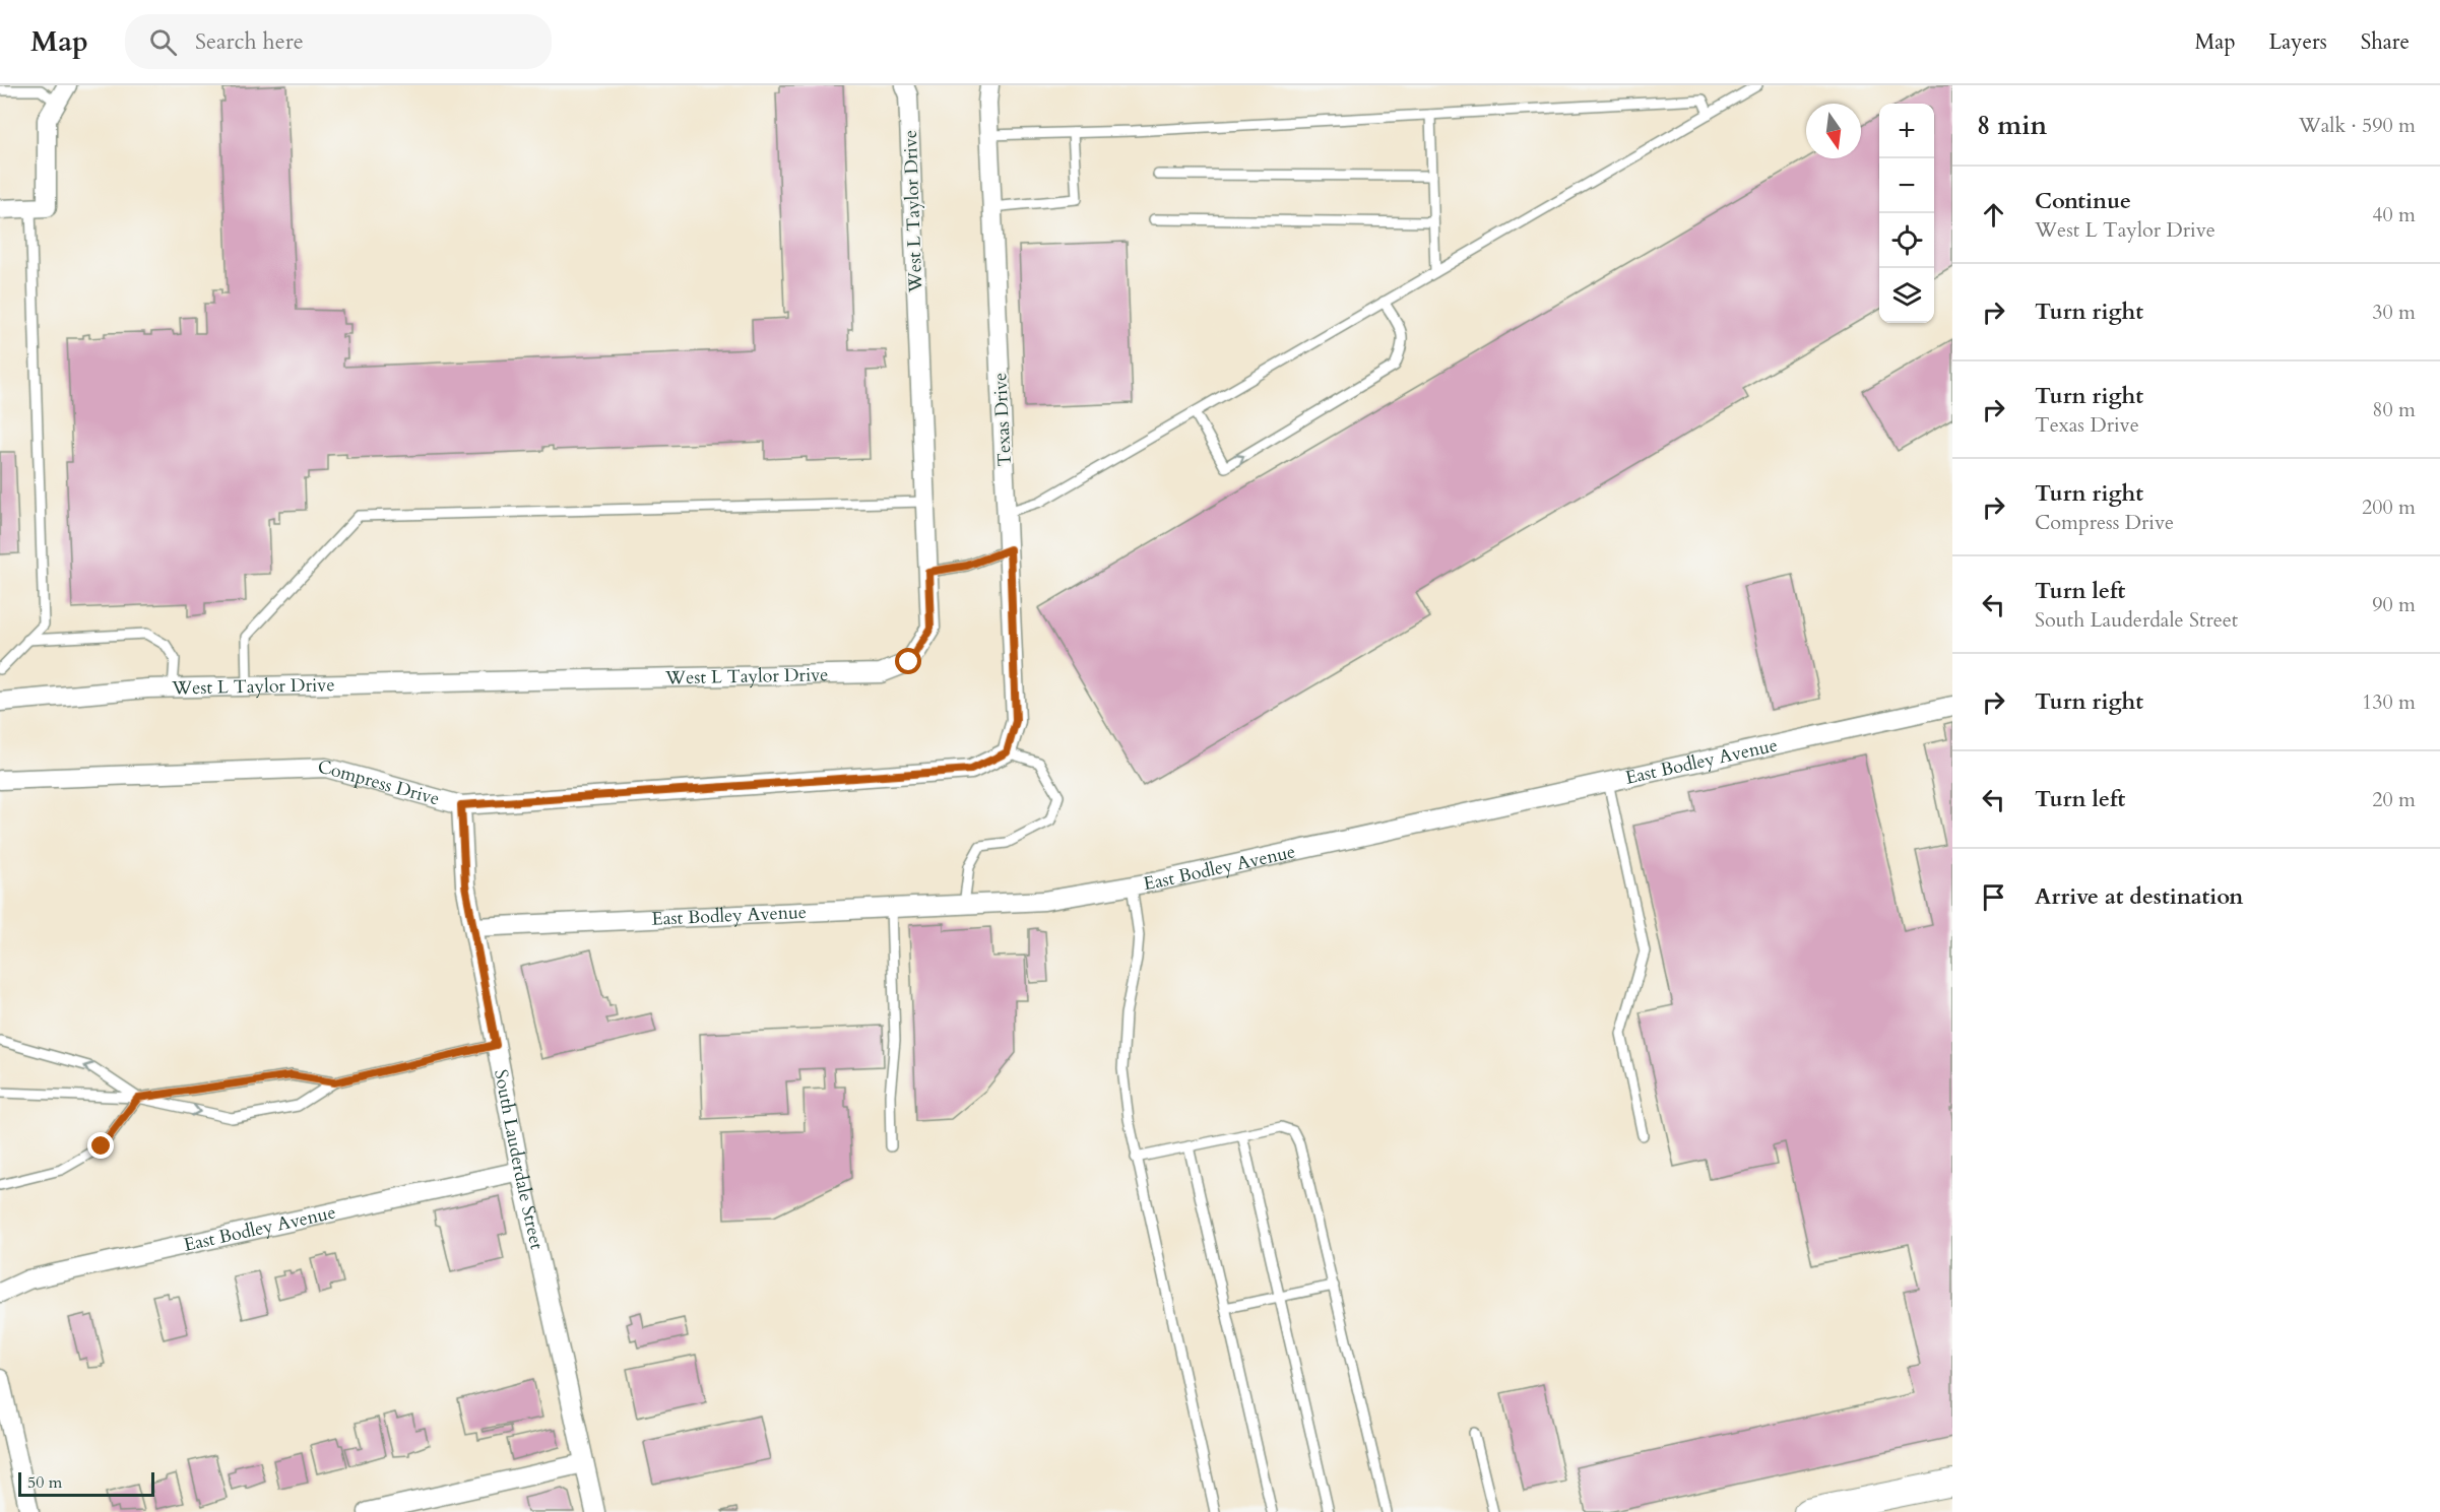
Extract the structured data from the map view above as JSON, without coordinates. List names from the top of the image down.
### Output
{
  "streets": {
    "street": [
      "West L Taylor Drive",
      "Texas Drive",
      "East Bodley Avenue",
      "Compress Drive",
      "South Lauderdale Street"
    ]
  },
  "crossings": [
    ["Texas Drive", "Compress Drive"],
    ["East Bodley Avenue", "South Lauderdale Street"],
    ["Compress Drive", "South Lauderdale Street"]
  ],
  "scale_bar": "50 m",
  "north": "bottom",
  "page": {
    "header": "Map",
    "search": "Search here",
    "nav": ["Map", "Layers", "Share"],
    "heading": ["8 min", "Walk · 590 m"],
    "map_buttons": ["+", "−"],
    "list": [
      ["Continue", "West L Taylor Drive", "40 m"],
      ["Turn right", "30 m"],
      ["Turn right", "Texas Drive", "80 m"],
      ["Turn right", "Compress Drive", "200 m"],
      ["Turn left", "South Lauderdale Street", "90 m"],
      ["Turn right", "130 m"],
      ["Turn left", "20 m"],
      "Arrive at destination"
    ],
    "scale": "50 m"
  }
}
